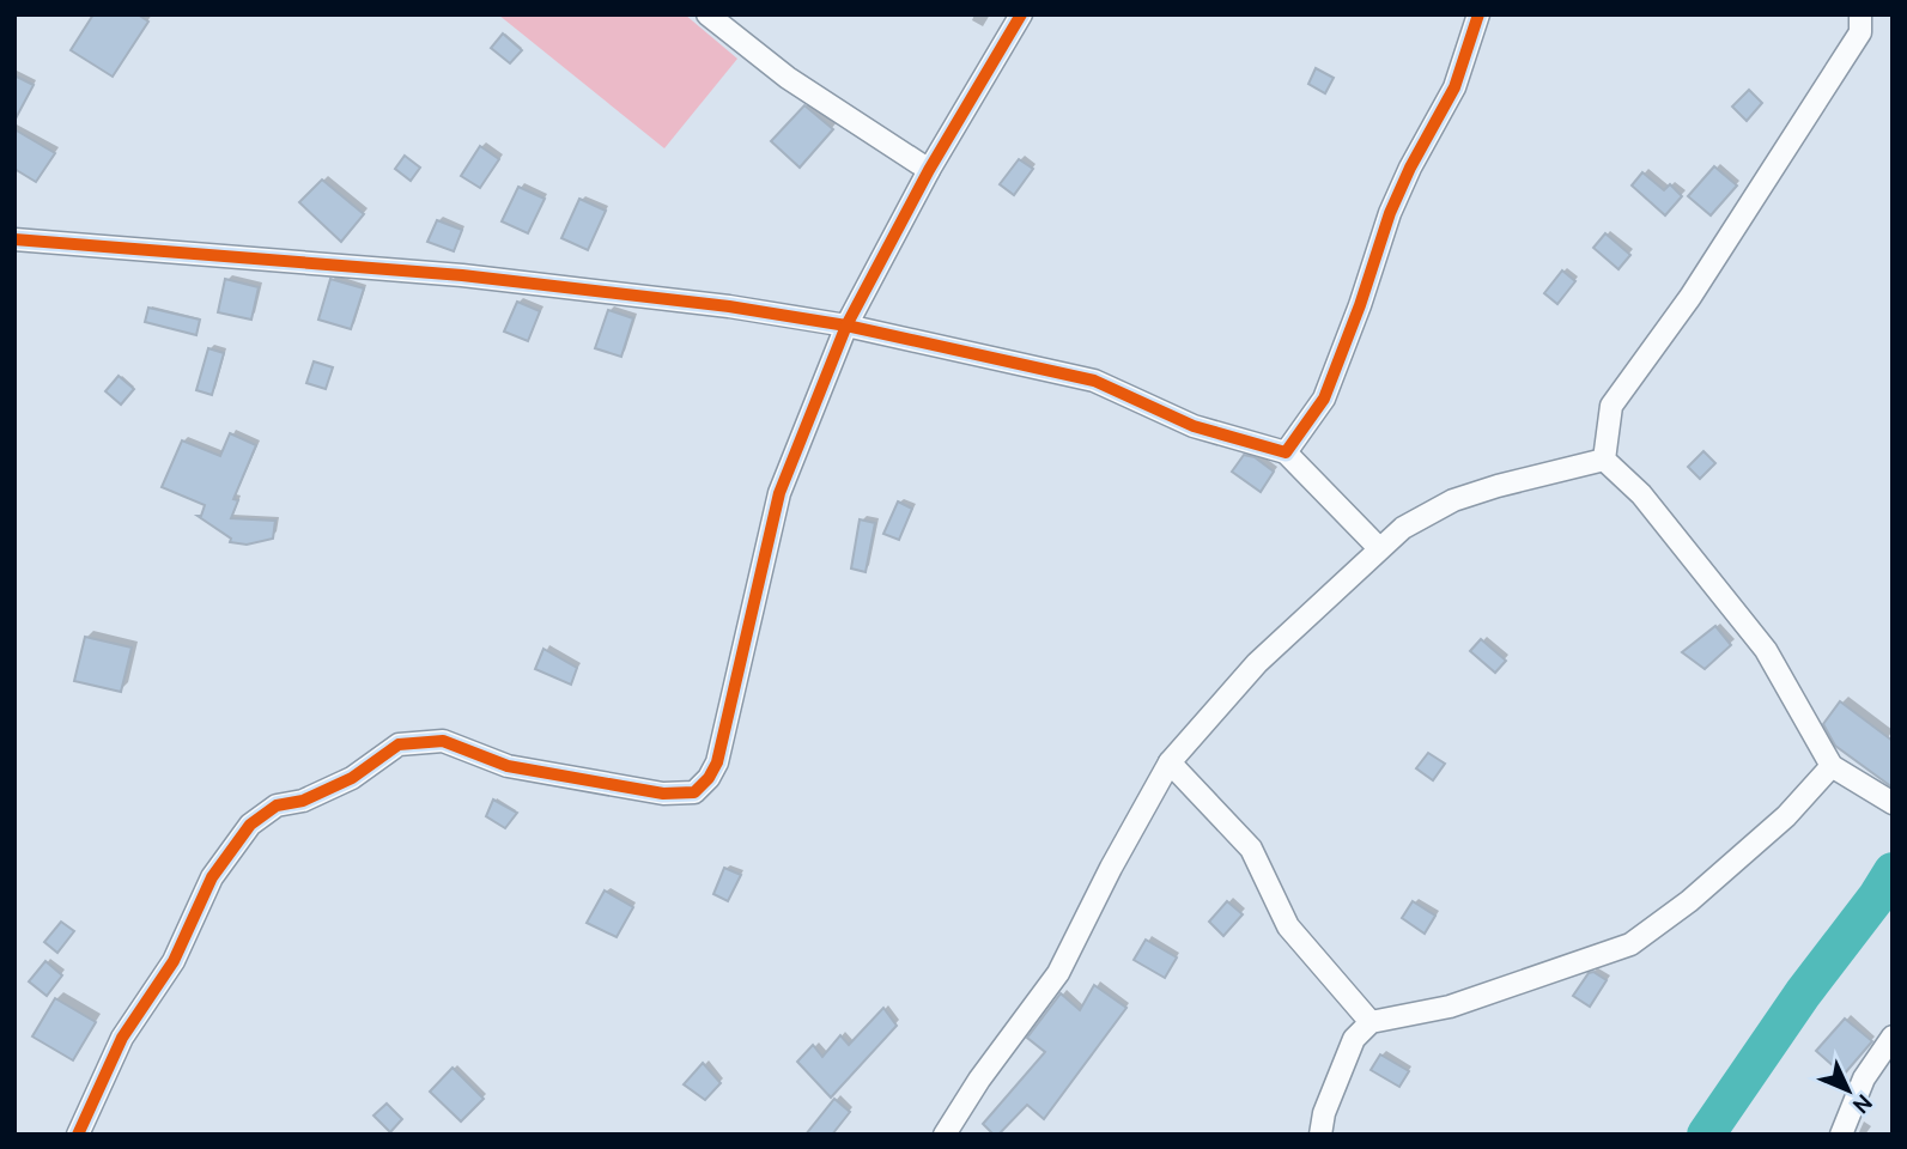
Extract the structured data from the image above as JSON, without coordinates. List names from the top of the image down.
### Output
{
  "north": "bottom right"
}
